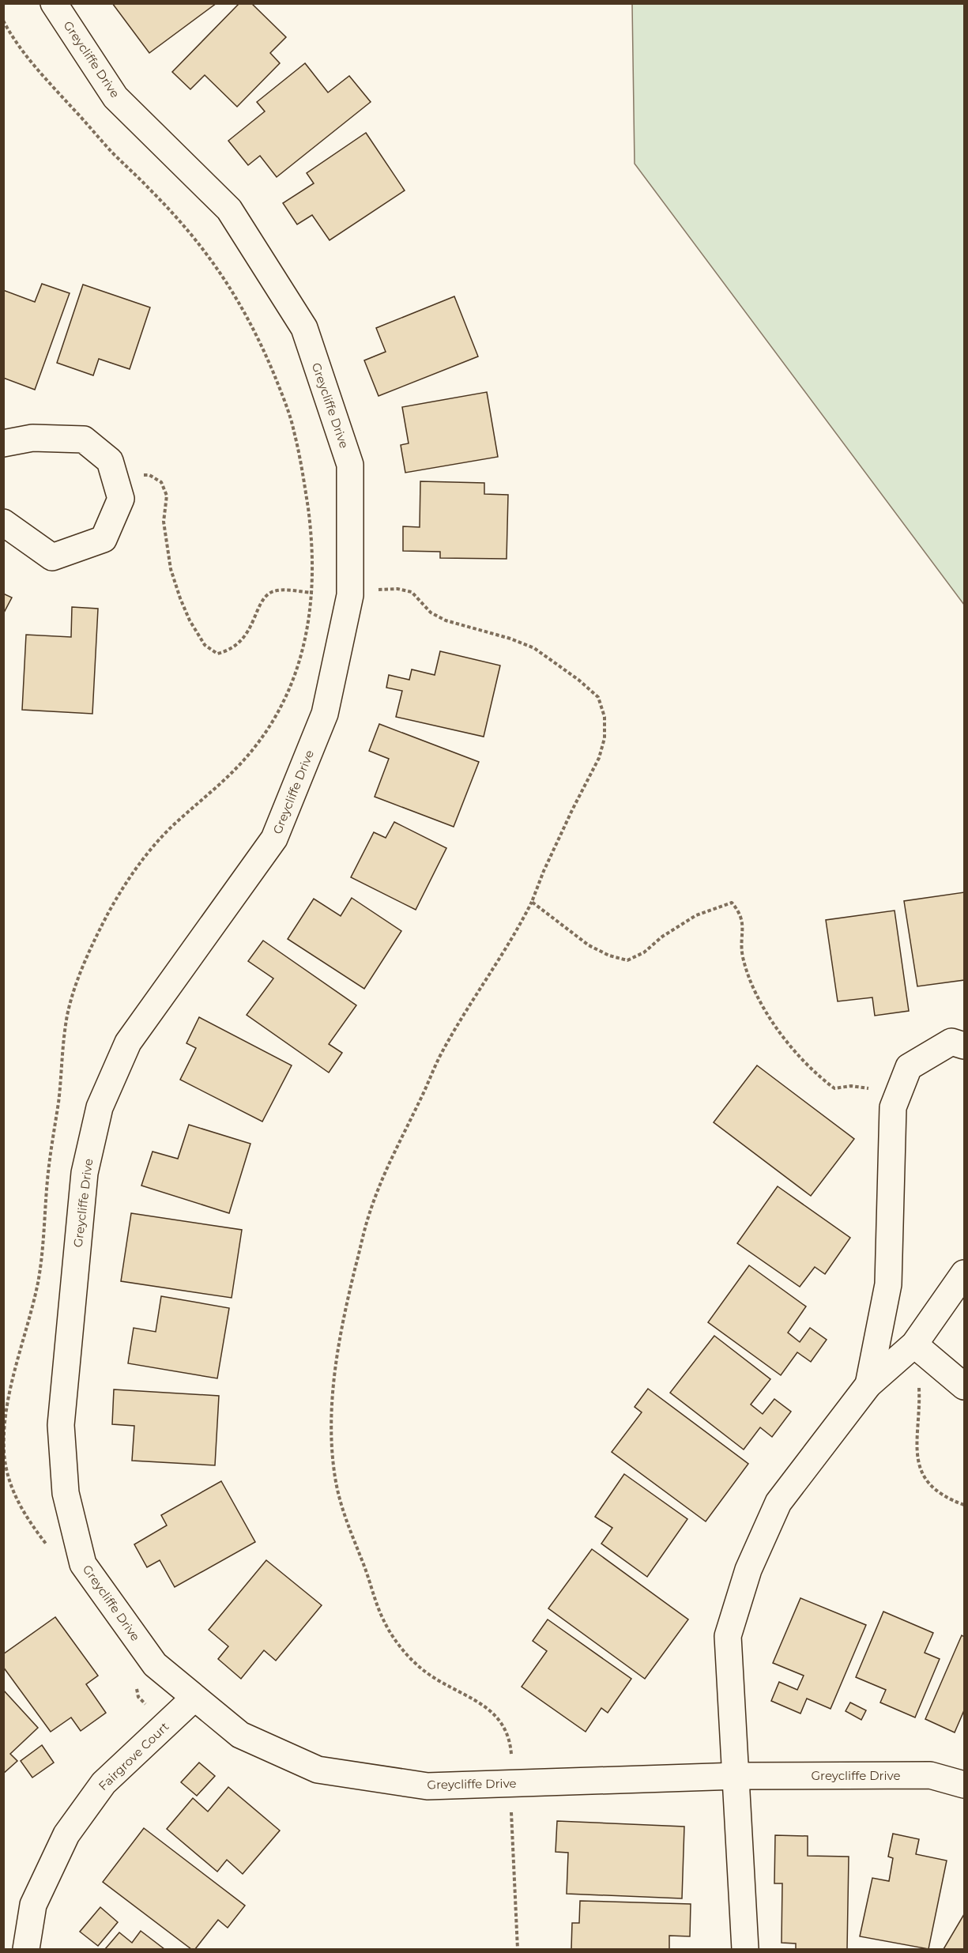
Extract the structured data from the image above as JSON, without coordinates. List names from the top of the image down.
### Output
{
  "streets": {
    "street": ["Greycliffe Drive", "Fairgrove Court"]
  },
  "crossings": [
    ["Greycliffe Drive", "Fairgrove Court"]
  ]
}
